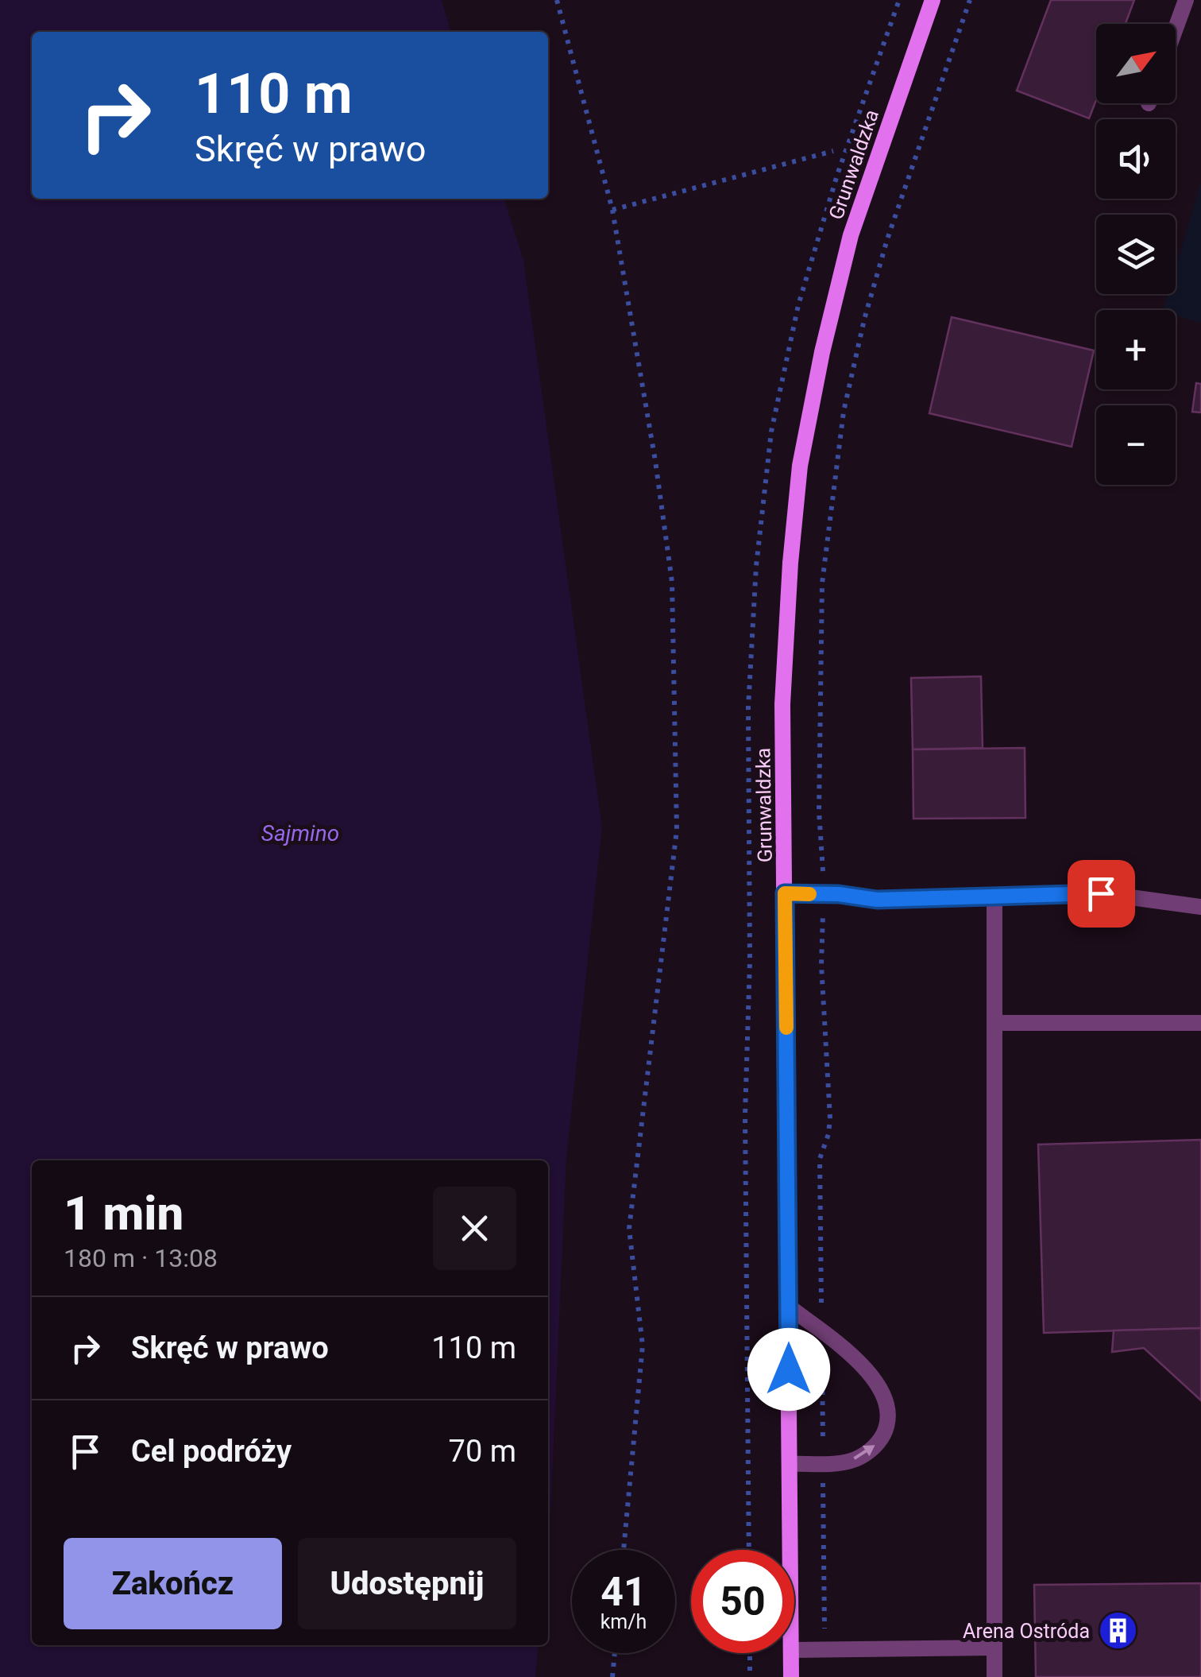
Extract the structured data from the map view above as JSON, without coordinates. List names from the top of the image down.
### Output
{
  "streets": {
    "main road": ["Grunwaldzka"]
  },
  "water": ["Sajmino"],
  "places": {
    "building": ["Arena Ostróda"]
  },
  "north": "top right",
  "page": {
    "map_buttons": ["+", "−"],
    "turn": ["110 m", "Skręć w prawo"],
    "heading": ["1 min", "180 m · 13:08"],
    "list": [
      {
        "name": "Skręć w prawo",
        "value": "110 m"
      },
      {
        "name": "Cel podróży",
        "value": "70 m"
      }
    ],
    "buttons": ["Zakończ", "Udostępnij"],
    "speed": "41 km/h",
    "limit": "50"
  }
}
